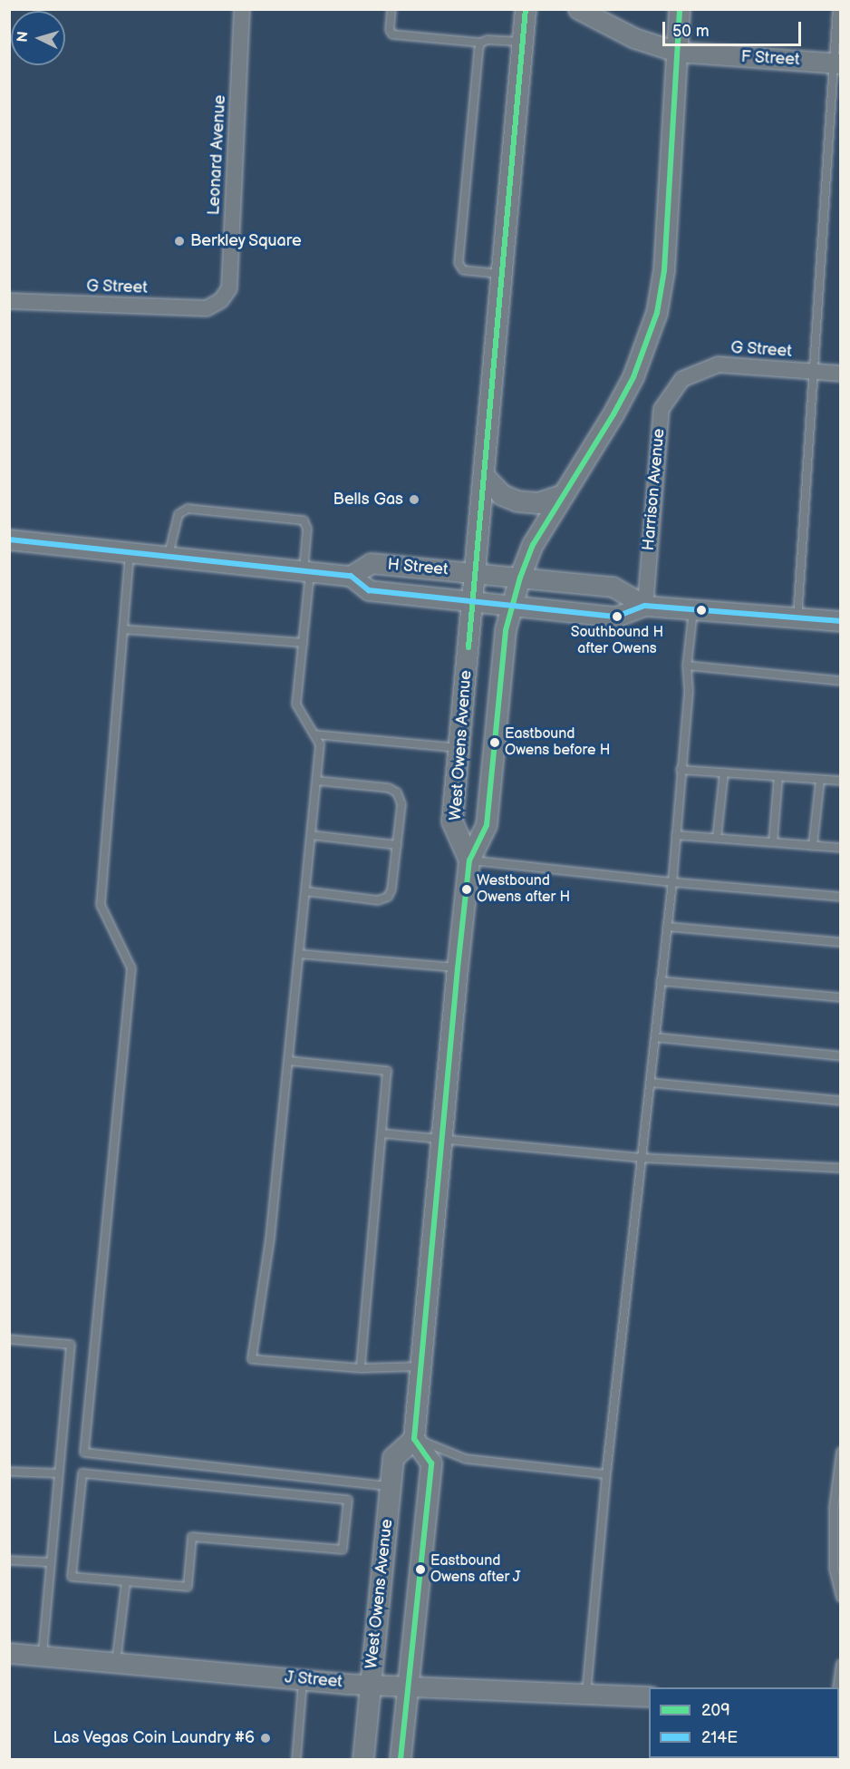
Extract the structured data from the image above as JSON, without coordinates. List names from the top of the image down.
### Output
{
  "streets": {
    "main road": ["West Owens Avenue"],
    "street": [
      "F Street",
      "Leonard Avenue",
      "G Street",
      "Harrison Avenue",
      "H Street",
      "J Street"
    ]
  },
  "crossings": [
    ["Leonard Avenue", "G Street"],
    ["G Street", "Harrison Avenue"],
    ["Harrison Avenue", "H Street"],
    ["H Street", "West Owens Avenue"],
    ["West Owens Avenue", "J Street"]
  ],
  "places": [
    "Berkley Square",
    "Bells Gas",
    "Southbound H after Owens",
    "Eastbound Owens before H",
    "Westbound Owens after H",
    "Eastbound Owens after J",
    "Las Vegas Coin Laundry #6"
  ],
  "lines": ["transit line 209", "transit line 214E"],
  "legend": ["209", "214E"],
  "scale_bar": "50 m",
  "north": "left"
}
